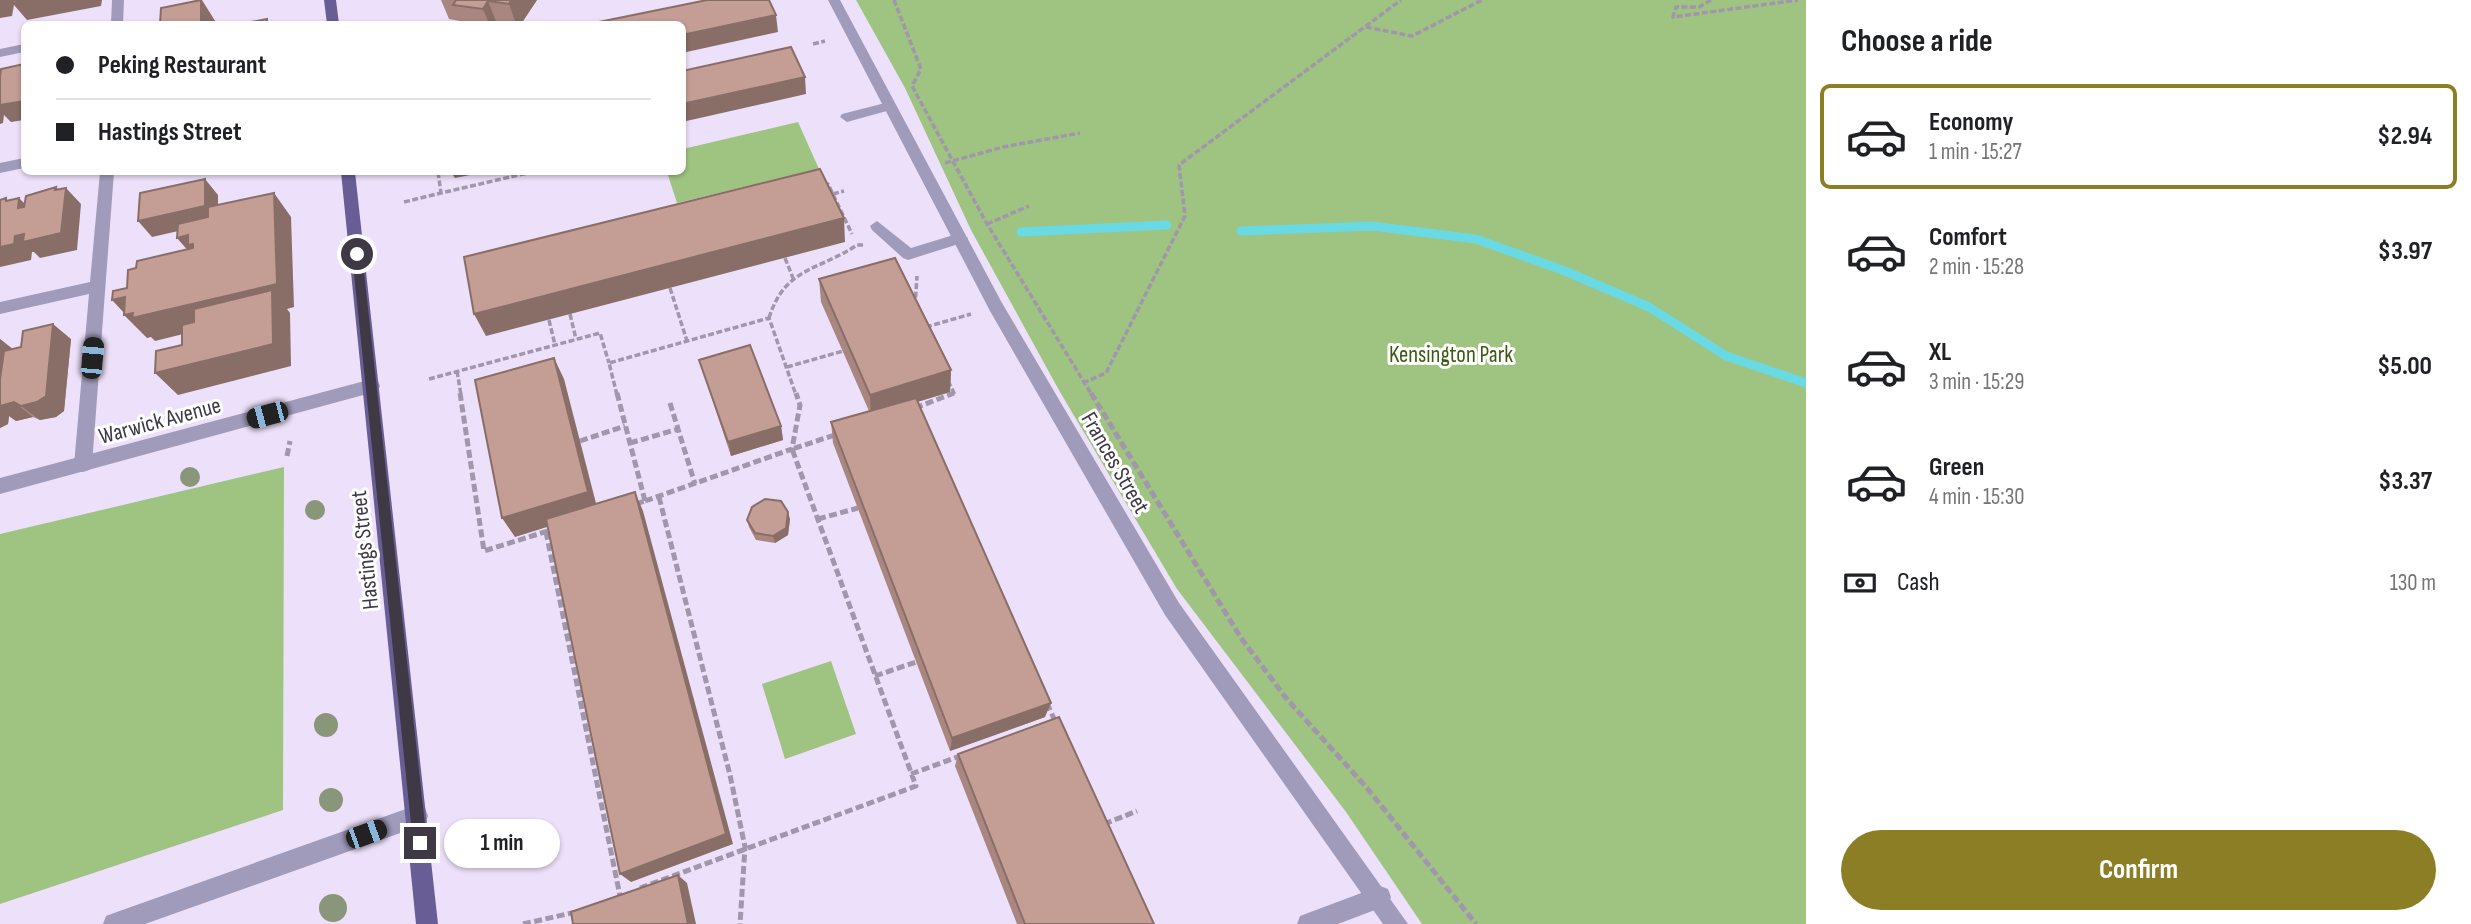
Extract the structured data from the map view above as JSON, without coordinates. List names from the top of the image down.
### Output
{
  "streets": {
    "main road": ["Hastings Street"],
    "street": ["Warwick Avenue", "Frances Street"]
  },
  "crossings": [
    ["Warwick Avenue", "Hastings Street"]
  ],
  "parks": ["Kensington Park"],
  "page": {
    "heading": "Choose a ride",
    "banner": ["Peking Restaurant", "Hastings Street"],
    "list": [
      {
        "name": "Economy",
        "note": "1 min · 15:27",
        "value": "$2.94"
      },
      {
        "name": "Comfort",
        "note": "2 min · 15:28",
        "value": "$3.97"
      },
      {
        "name": "XL",
        "note": "3 min · 15:29",
        "value": "$5.00"
      },
      {
        "name": "Green",
        "note": "4 min · 15:30",
        "value": "$3.37"
      }
    ],
    "pay": ["Cash", "130 m"],
    "buttons": "Confirm",
    "bubble": "1 min"
  }
}
